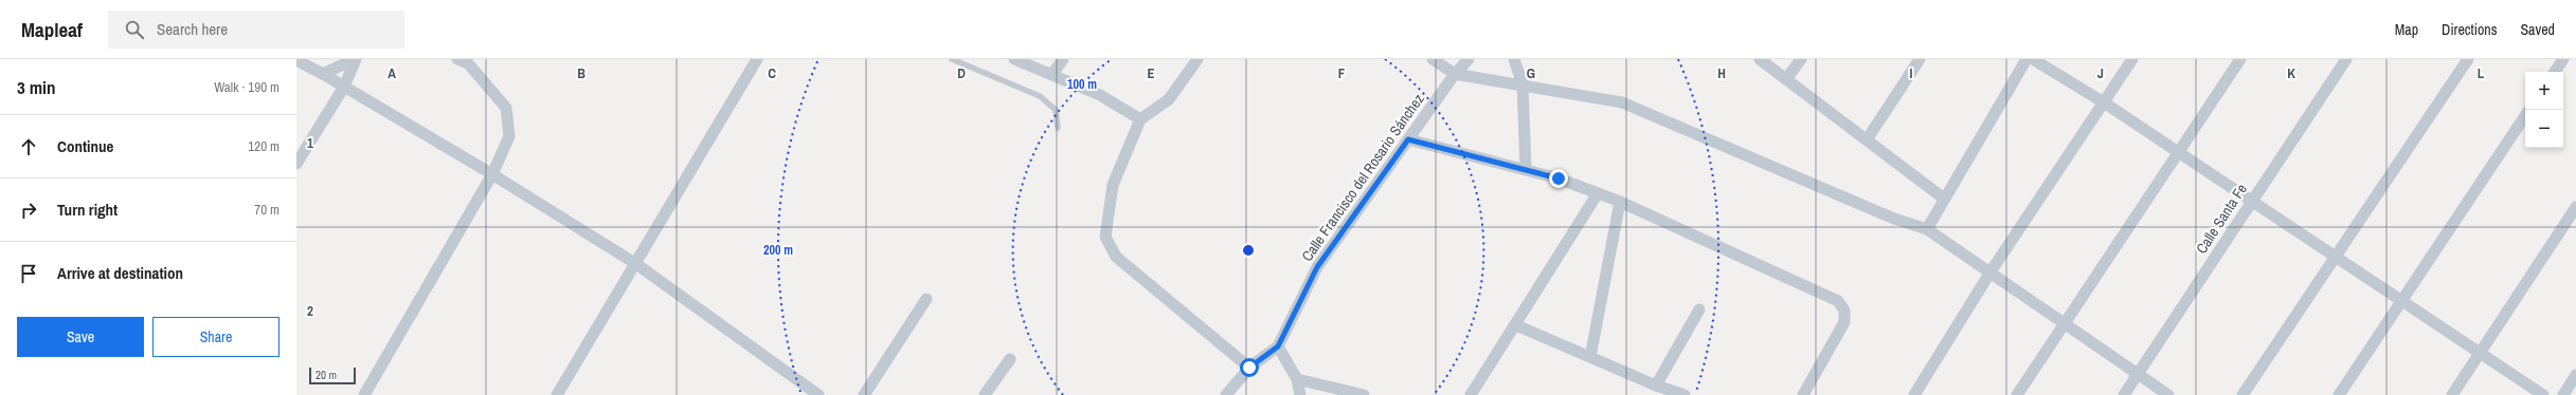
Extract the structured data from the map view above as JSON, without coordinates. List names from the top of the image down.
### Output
{
  "streets": {
    "street": ["Calle Francisco del Rosario Sánchez", "Calle Santa Fe"]
  },
  "scale_bar": "20 m",
  "page": {
    "header": "Mapleaf",
    "search": "Search here",
    "nav": ["Map", "Directions", "Saved"],
    "heading": ["3 min", "Walk · 190 m"],
    "map_buttons": ["+", "−"],
    "list": [
      ["Continue", "120 m"],
      ["Turn right", "70 m"],
      "Arrive at destination"
    ],
    "buttons": ["Save", "Share"],
    "scale": "20 m"
  },
  "grid": {
    "columns": [
      "A",
      "B",
      "C",
      "D",
      "E",
      "F",
      "G",
      "H",
      "I",
      "J",
      "K",
      "L"
    ],
    "rows": ["1", "2"]
  },
  "rings": ["100 m", "200 m"]
}
